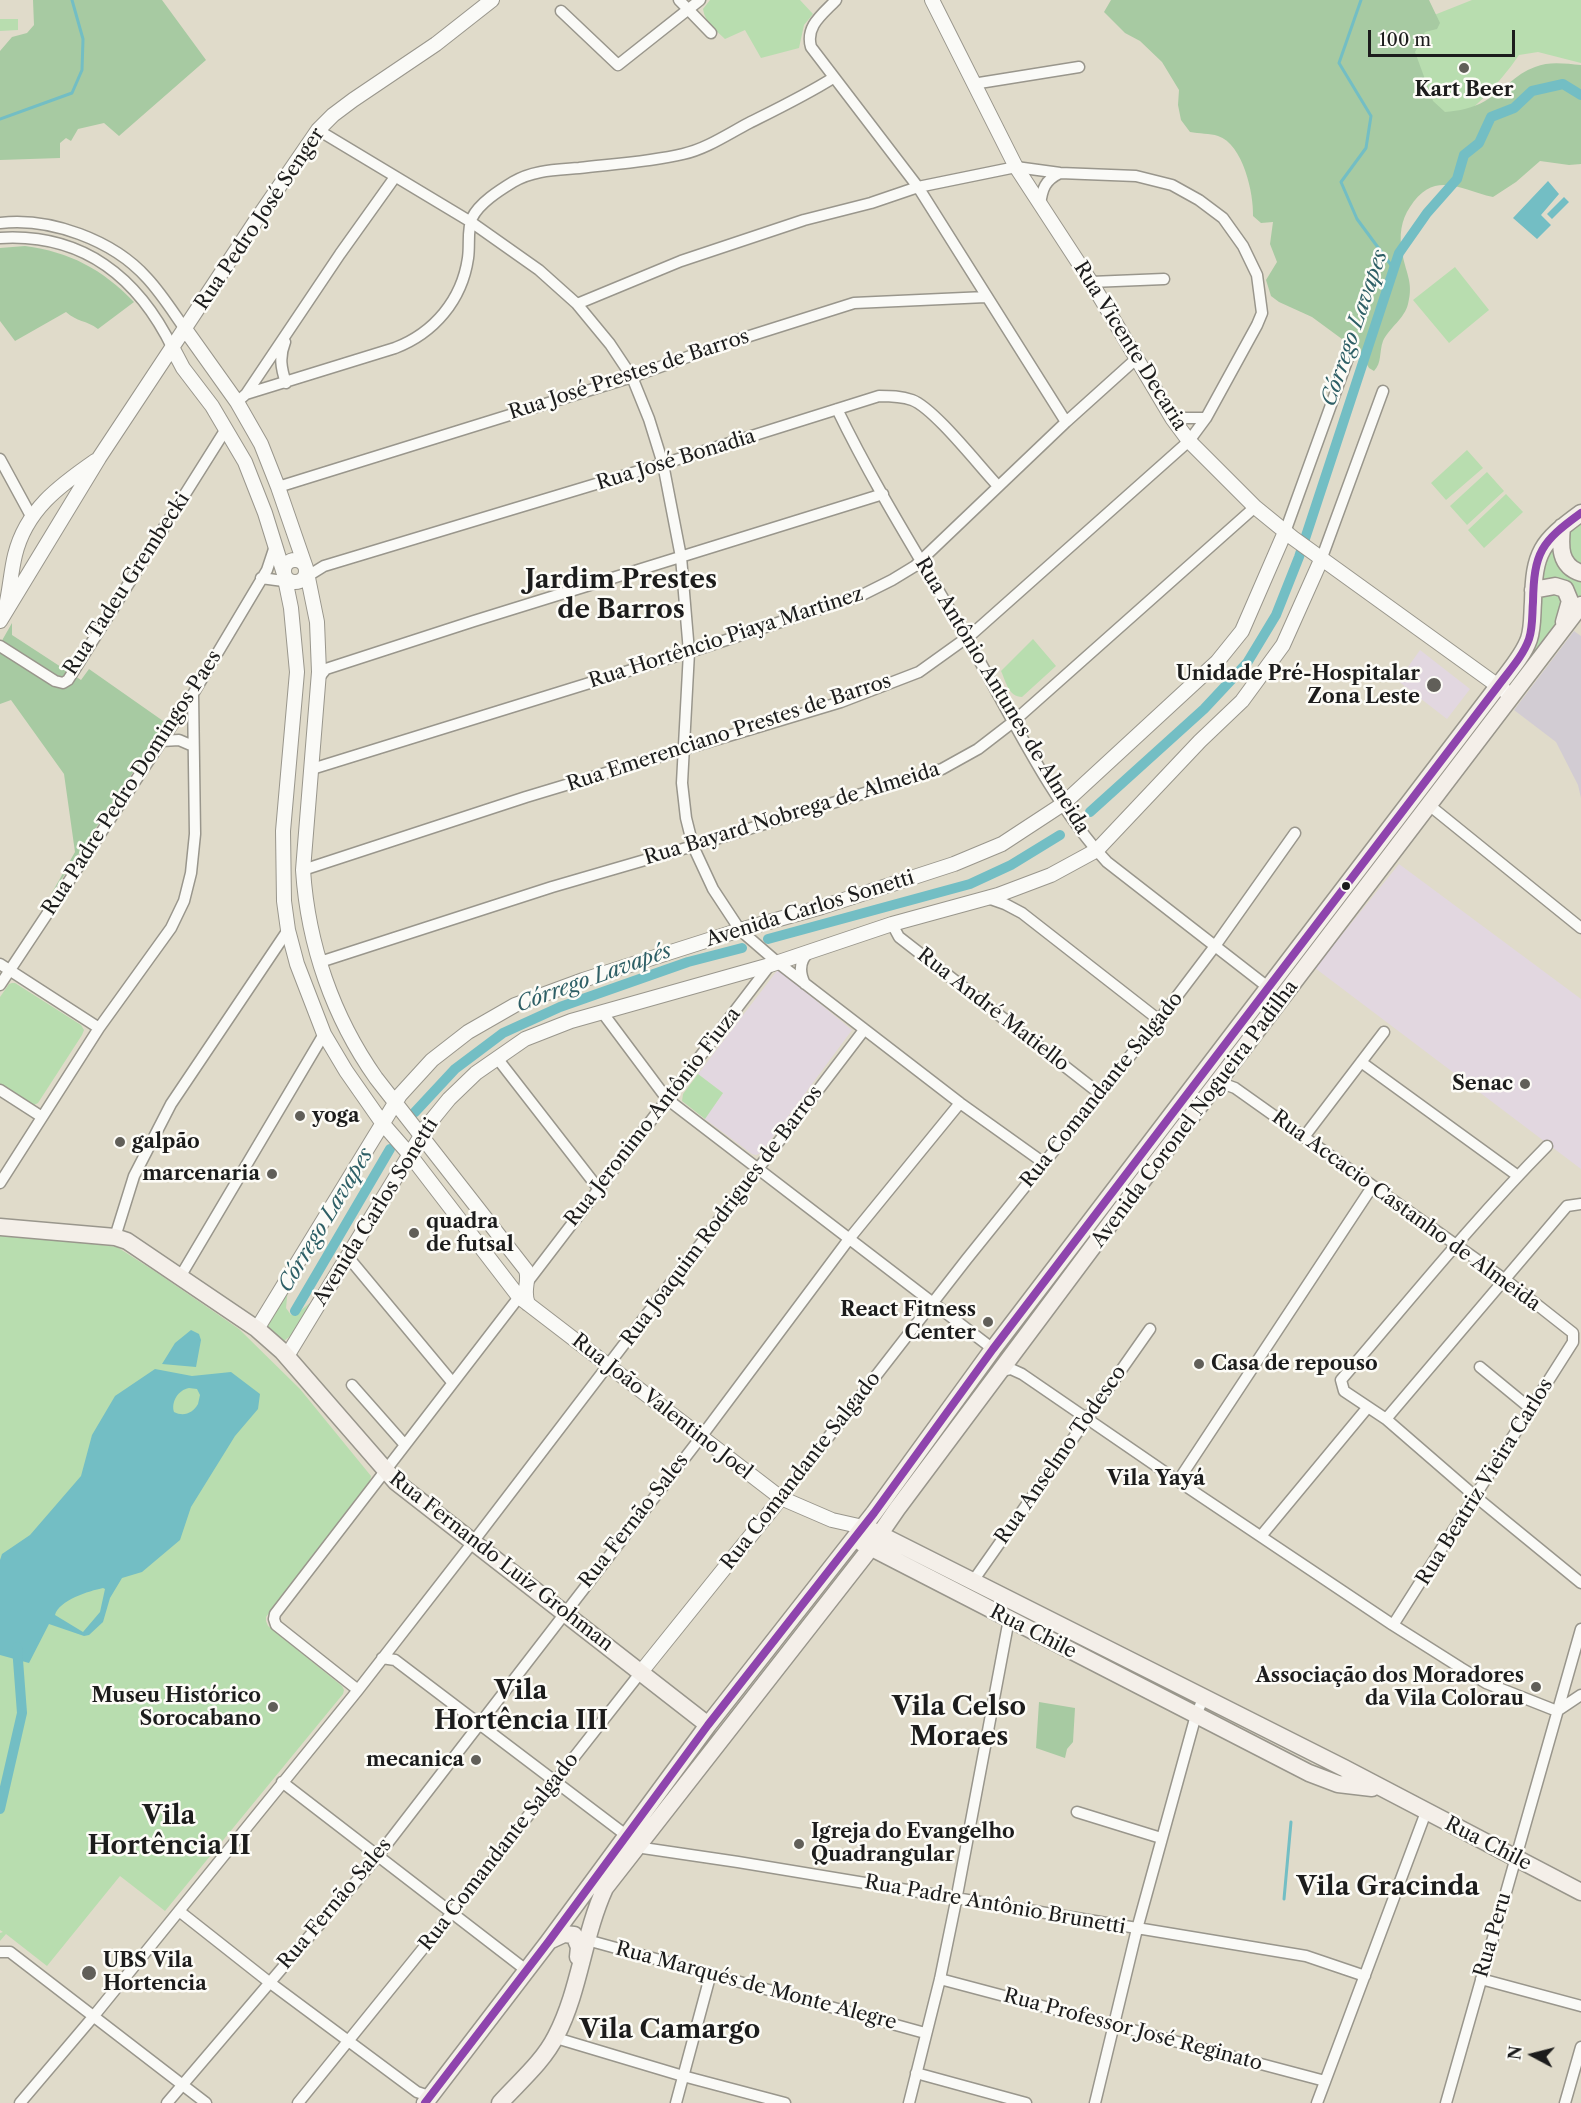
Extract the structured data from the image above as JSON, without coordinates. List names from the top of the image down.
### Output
{
  "streets": {
    "main road": ["Avenida Coronel Nogueira Padilha", "Rua Fernando Luiz Grohman", "Rua Chile"],
    "street": [
      "Rua Pedro José Senger",
      "Rua Vicente Decaria",
      "Rua José Prestes de Barros",
      "Rua José Bonadia",
      "Rua Tadeu Grembecki",
      "Rua Hortêncio Piaya Martinez",
      "Rua Antônio Antunes de Almeida",
      "Rua Emerenciano Prestes de Barros",
      "Rua Padre Pedro Domingos Paes",
      "Rua Bayard Nobrega de Almeida",
      "Avenida Carlos Sonetti",
      "Rua André Matiello",
      "Rua Comandante Salgado",
      "Rua Jeronimo Antônio Fiuza",
      "Rua Accacio Castanho de Almeida",
      "Rua Joaquim Rodrigues de Barros",
      "Rua João Valentino Joel",
      "Rua Anselmo Todesco",
      "Rua Beatriz Vieira Carlos",
      "Rua Fernão Sales",
      "Rua Padre Antônio Brunetti",
      "Rua Peru",
      "Rua Marqués de Monte Alegre",
      "Rua Professor José Reginato"
    ]
  },
  "crossings": [
    ["Rua Pedro José Senger", "Rua João Valentino Joel"],
    ["Rua Vicente Decaria", "Rua Hortêncio Piaya Martinez"],
    ["Rua Vicente Decaria", "Rua Emerenciano Prestes de Barros"],
    ["Rua Vicente Decaria", "Rua Bayard Nobrega de Almeida"],
    ["Rua Vicente Decaria", "Avenida Carlos Sonetti"],
    ["Rua Vicente Decaria", "Avenida Coronel Nogueira Padilha"],
    ["Rua José Prestes de Barros", "Rua João Valentino Joel"],
    ["Rua José Bonadia", "Rua Hortêncio Piaya Martinez"],
    ["Rua José Bonadia", "Rua Antônio Antunes de Almeida"],
    ["Rua José Bonadia", "Rua Padre Pedro Domingos Paes"],
    ["Rua José Bonadia", "Rua João Valentino Joel"],
    ["Rua Tadeu Grembecki", "Rua João Valentino Joel"],
    ["Rua Hortêncio Piaya Martinez", "Rua Antônio Antunes de Almeida"],
    ["Rua Hortêncio Piaya Martinez", "Rua João Valentino Joel"],
    ["Rua Antônio Antunes de Almeida", "Rua Emerenciano Prestes de Barros"],
    ["Rua Antônio Antunes de Almeida", "Rua Bayard Nobrega de Almeida"],
    ["Rua Antônio Antunes de Almeida", "Avenida Carlos Sonetti"],
    ["Rua Antônio Antunes de Almeida", "Rua Comandante Salgado"],
    ["Rua Antônio Antunes de Almeida", "Avenida Coronel Nogueira Padilha"],
    ["Rua Emerenciano Prestes de Barros", "Rua João Valentino Joel"],
    ["Rua Padre Pedro Domingos Paes", "Rua João Valentino Joel"],
    ["Rua Bayard Nobrega de Almeida", "Avenida Carlos Sonetti"],
    ["Rua Bayard Nobrega de Almeida", "Rua João Valentino Joel"],
    ["Avenida Carlos Sonetti", "Rua André Matiello"],
    ["Avenida Carlos Sonetti", "Rua Jeronimo Antônio Fiuza"],
    ["Avenida Carlos Sonetti", "Rua João Valentino Joel"],
    ["Avenida Carlos Sonetti", "Rua Fernando Luiz Grohman"],
    ["Rua André Matiello", "Rua Comandante Salgado"],
    ["Rua Comandante Salgado", "Rua João Valentino Joel"],
    ["Rua Comandante Salgado", "Rua Fernando Luiz Grohman"],
    ["Avenida Coronel Nogueira Padilha", "Rua Accacio Castanho de Almeida"],
    ["Avenida Coronel Nogueira Padilha", "Rua João Valentino Joel"],
    ["Avenida Coronel Nogueira Padilha", "Rua Fernando Luiz Grohman"],
    ["Avenida Coronel Nogueira Padilha", "Rua Chile"],
    ["Avenida Coronel Nogueira Padilha", "Rua Padre Antônio Brunetti"],
    ["Avenida Coronel Nogueira Padilha", "Rua Marqués de Monte Alegre"],
    ["Rua Jeronimo Antônio Fiuza", "Rua Joaquim Rodrigues de Barros"],
    ["Rua Jeronimo Antônio Fiuza", "Rua João Valentino Joel"],
    ["Rua Jeronimo Antônio Fiuza", "Rua Fernando Luiz Grohman"],
    ["Rua Accacio Castanho de Almeida", "Rua Beatriz Vieira Carlos"],
    ["Rua Joaquim Rodrigues de Barros", "Rua João Valentino Joel"],
    ["Rua Joaquim Rodrigues de Barros", "Rua Fernando Luiz Grohman"],
    ["Rua João Valentino Joel", "Rua Fernão Sales"],
    ["Rua Anselmo Todesco", "Rua Chile"],
    ["Rua Fernão Sales", "Rua Fernando Luiz Grohman"],
    ["Rua Chile", "Rua Peru"]
  ],
  "districts": [
    "Jardim Prestes de Barros",
    "Vila Yayá",
    "Vila Hortência III",
    "Vila Celso Moraes",
    "Vila Hortência II",
    "Vila Gracinda",
    "Vila Camargo"
  ],
  "water": ["Córrego Lavapes", "Córrego Lavapés"],
  "places": [
    "Kart Beer",
    "Unidade Pré-Hospitalar Zona Leste",
    "Senac",
    "yoga",
    "galpão",
    "marcenaria",
    "quadra de futsal",
    "React Fitness Center",
    "Casa de repouso",
    "Associação dos Moradores da Vila Colorau",
    "Museu Histórico Sorocabano",
    "mecanica",
    "Igreja do Evangelho Quadrangular",
    "UBS Vila Hortencia"
  ],
  "scale_bar": "100 m",
  "north": "left"
}
